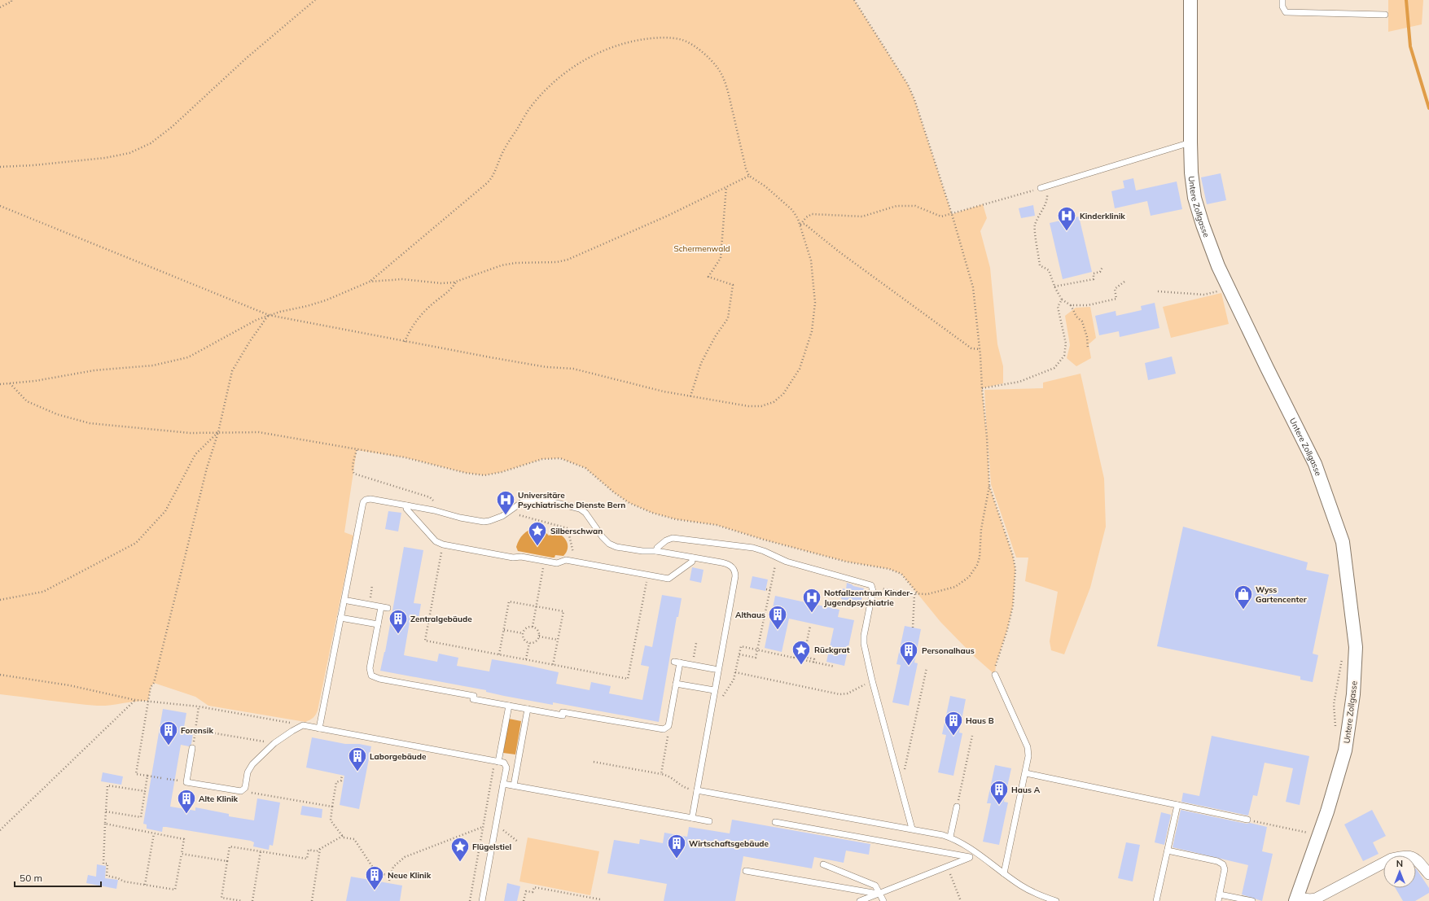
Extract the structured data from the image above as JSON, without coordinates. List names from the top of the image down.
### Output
{
  "streets": {
    "street": ["Untere Zollgasse"]
  },
  "parks": ["Schermenwald"],
  "places": {
    "hospital": ["Kinderklinik", "Universitäre Psychiatrische Dienste Bern", "Notfallzentrum Kinder- Jugendpsychiatrie"],
    "place": ["Silberschwan", "Rückgrat", "Flügelstiel"],
    "shop": ["Wyss Gartencenter"],
    "building": [
      "Althaus",
      "Zentralgebäude",
      "Personalhaus",
      "Haus B",
      "Forensik",
      "Laborgebäude",
      "Haus A",
      "Alte Klinik",
      "Wirtschaftsgebäude",
      "Neue Klinik"
    ]
  },
  "scale_bar": "50 m",
  "north": "top"
}
